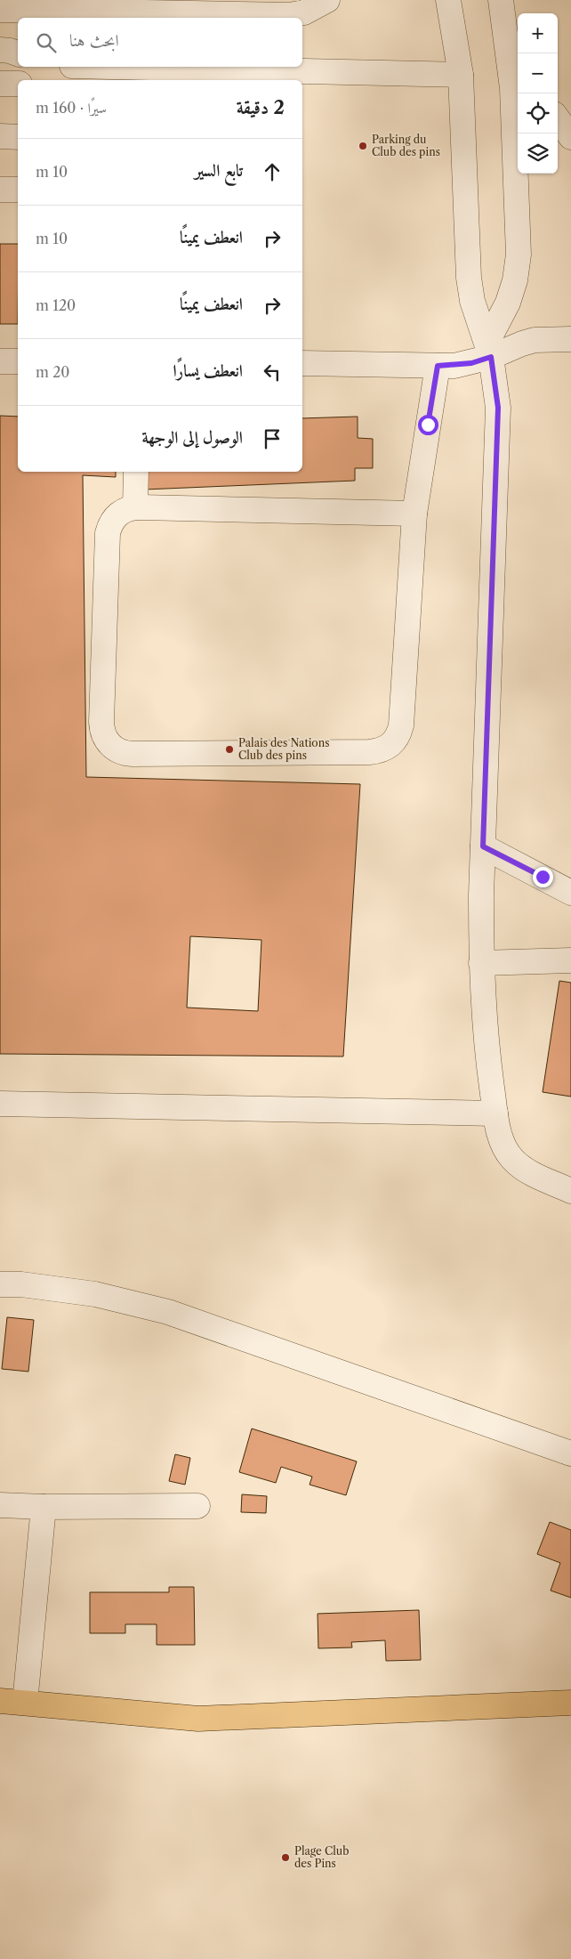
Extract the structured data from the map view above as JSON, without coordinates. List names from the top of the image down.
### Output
{
  "places": ["Parking du Club des pins", "Palais des Nations Club des pins", "Plage Club des Pins"],
  "page": {
    "map_buttons": ["+", "−"],
    "search": "ابحث هنا",
    "heading": ["2 دقيقة", "سيرًا · 160 m"],
    "list": [
      ["تابع السير", "10 m"],
      ["انعطف يمينًا", "10 m"],
      ["انعطف يمينًا", "120 m"],
      ["انعطف يسارًا", "20 m"],
      "الوصول إلى الوجهة"
    ]
  }
}
